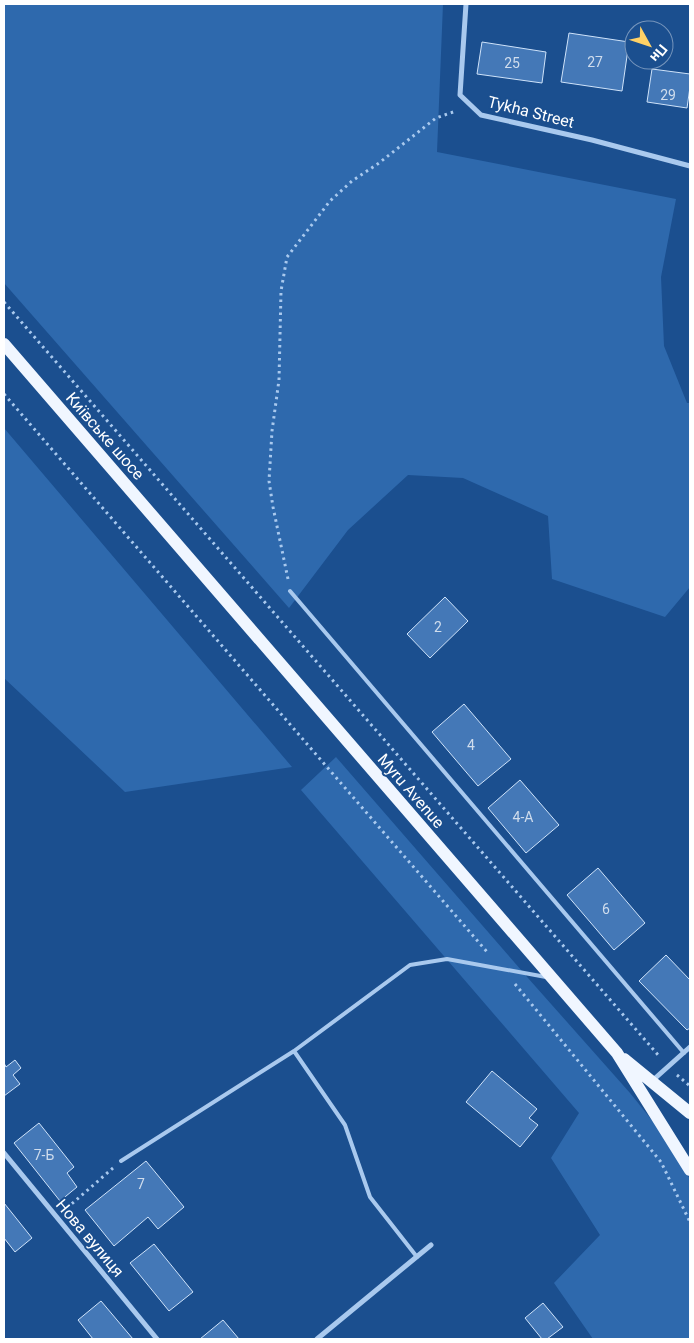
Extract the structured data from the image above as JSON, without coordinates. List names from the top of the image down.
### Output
{
  "streets": {
    "main road": ["Київське шосе", "Myru Avenue"],
    "street": ["Tykha Street", "Нова вулиця"]
  },
  "crossings": [
    ["Київське шосе", "Myru Avenue"]
  ],
  "house_numbers": [
    "27",
    "25",
    "29",
    "2",
    "4",
    "4-А",
    "6",
    "7-Б",
    "7"
  ],
  "north": "bottom right"
}
